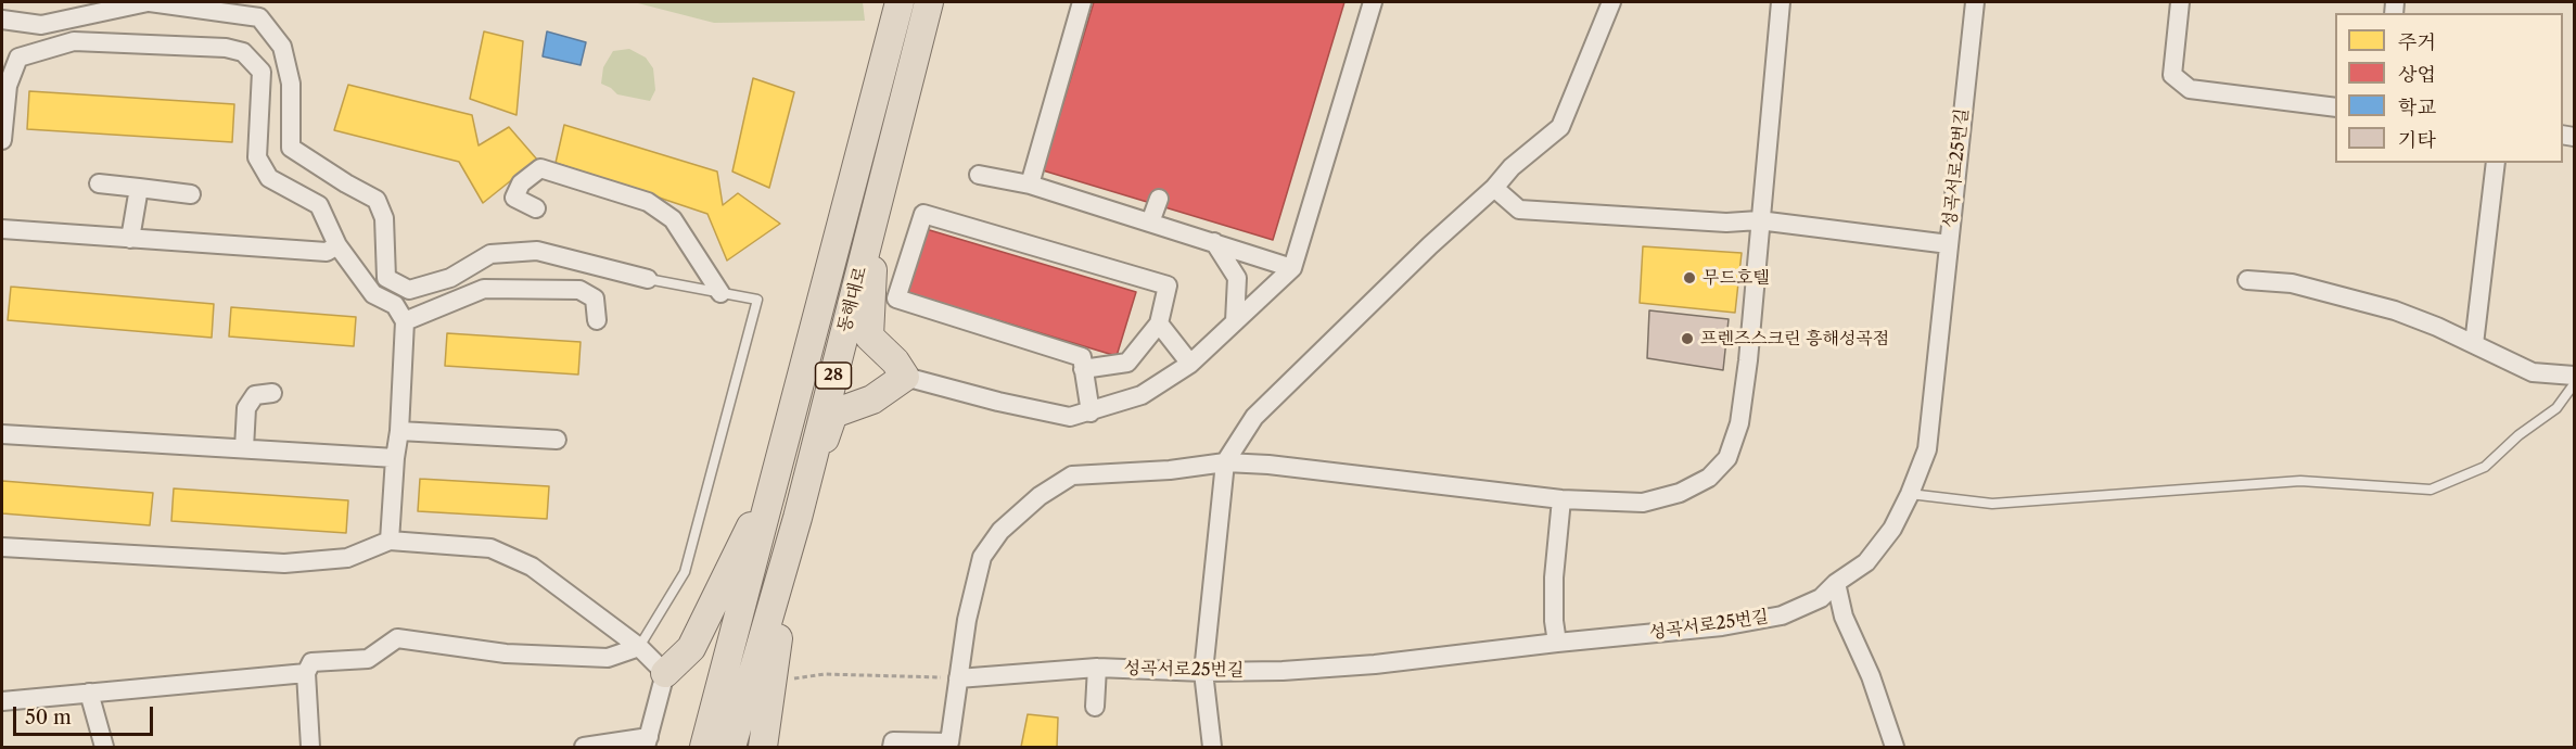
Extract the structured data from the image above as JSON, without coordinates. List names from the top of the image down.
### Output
{
  "streets": {
    "main road": ["동해대로", "28"],
    "street": ["성곡서로25번길"]
  },
  "places": ["무드호텔", "프렌즈스크린 흥해성곡점"],
  "legend": [
    "주거",
    "상업",
    "학교",
    "기타"
  ],
  "scale_bar": "50 m"
}
